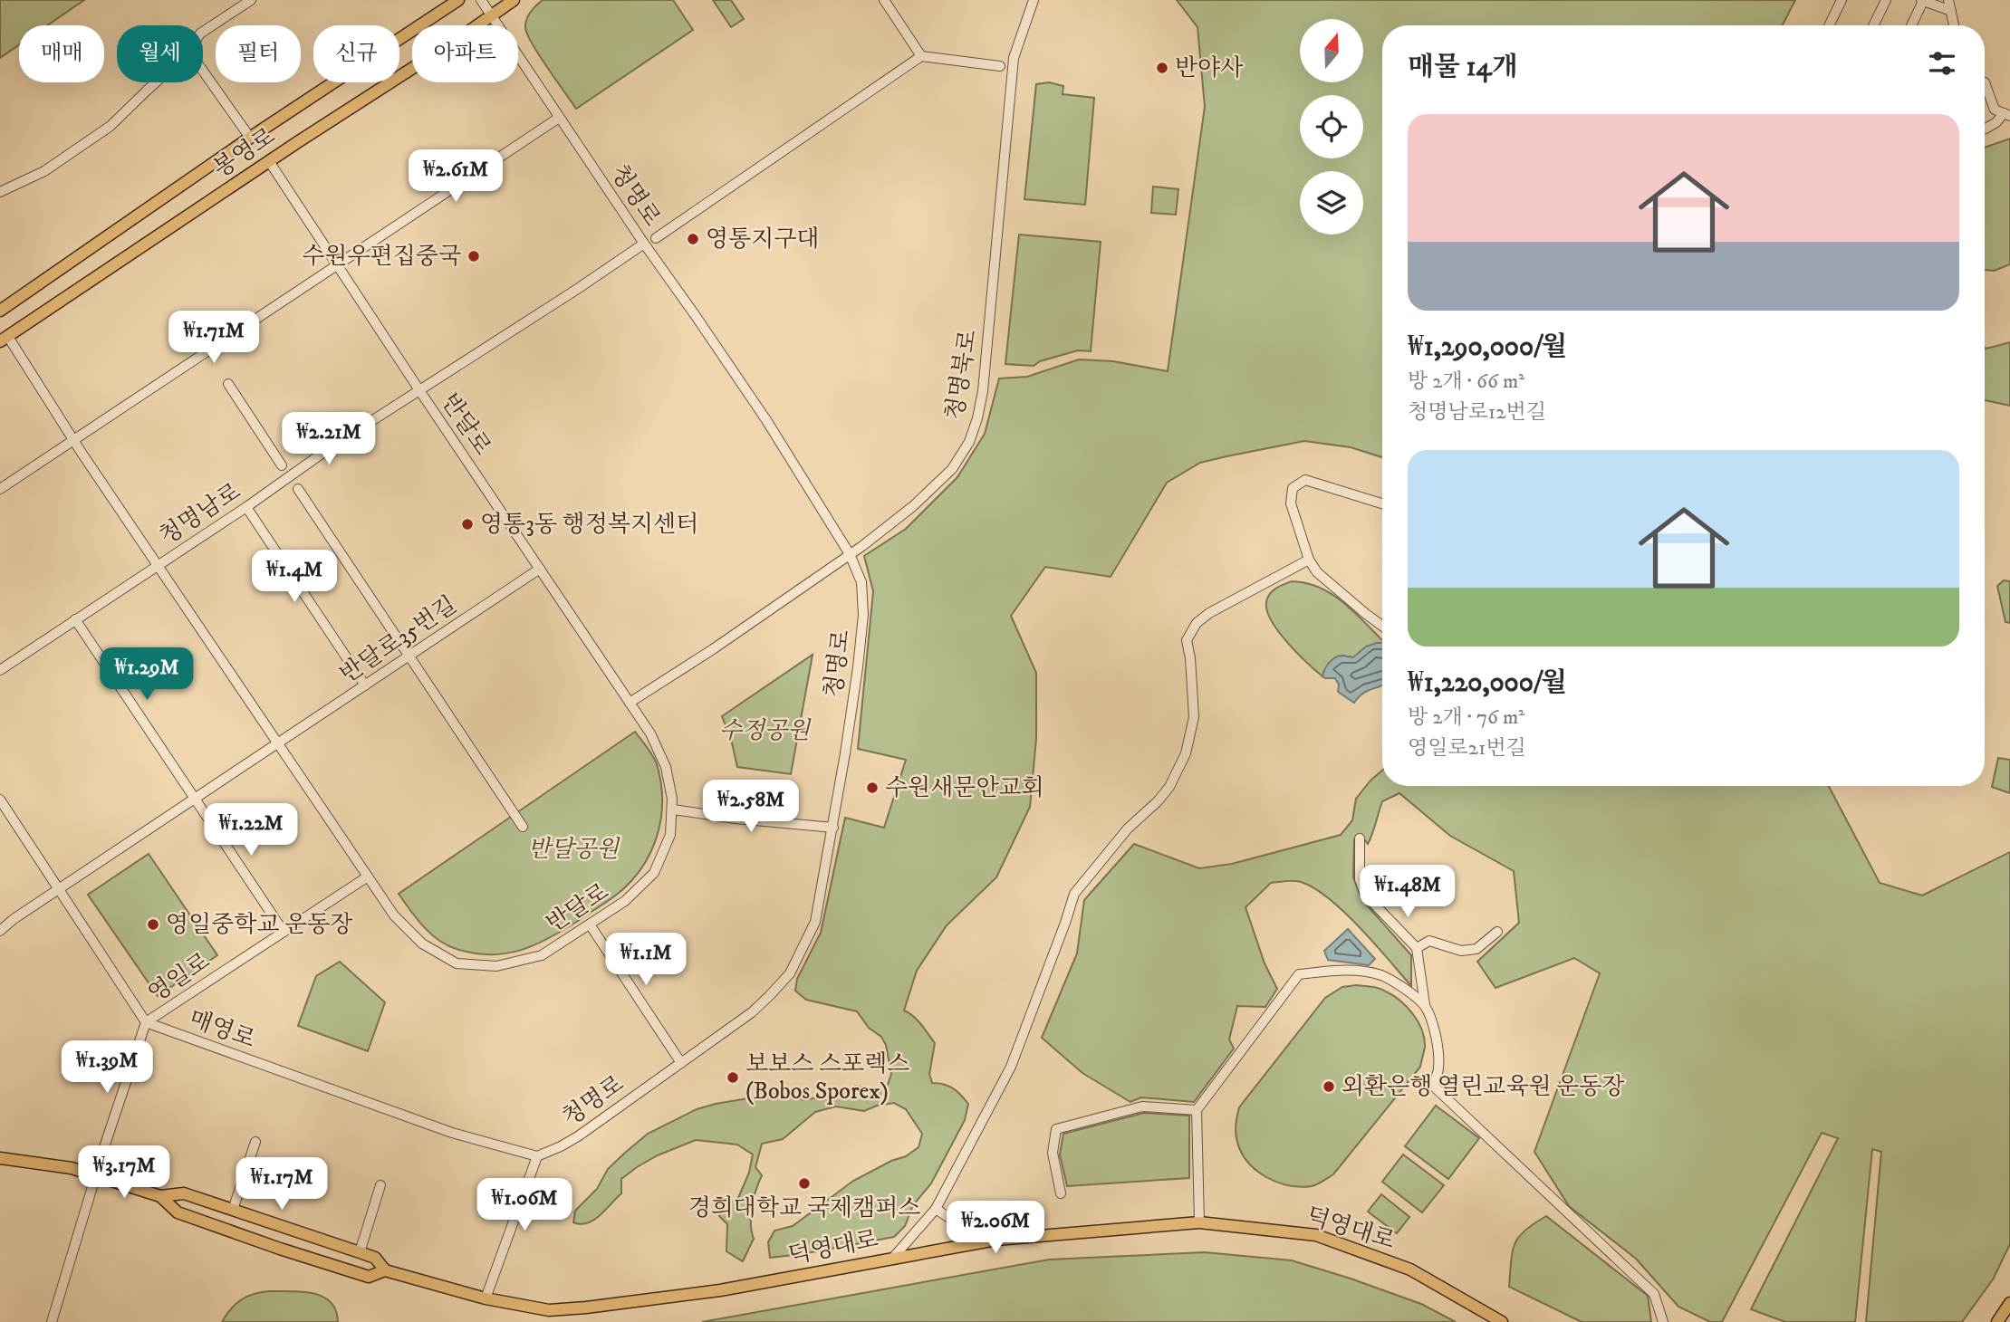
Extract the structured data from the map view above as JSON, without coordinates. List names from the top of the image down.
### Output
{
  "streets": {
    "main road": ["봉영로", "덕영대로"],
    "street": [
      "청명로",
      "청명북로",
      "반달로",
      "청명남로",
      "반달로35번길",
      "영일로",
      "매영로"
    ]
  },
  "crossings": [
    ["봉영로", "청명로"],
    ["봉영로", "반달로"],
    ["청명로", "청명북로"],
    ["청명로", "청명남로"],
    ["청명로", "매영로"],
    ["청명북로", "반달로"],
    ["반달로", "청명남로"],
    ["반달로", "반달로35번길"],
    ["반달로", "영일로"],
    ["영일로", "매영로"],
    ["영일로", "덕영대로"]
  ],
  "parks": ["수정공원", "반달공원"],
  "places": [
    "반야사",
    "영통지구대",
    "수원우편집중국",
    "영통3동 행정복지센터",
    "수원새문안교회",
    "영일중학교 운동장",
    "보보스 스포렉스 (Bobos Sporex)",
    "외환은행 열린교육원 운동장",
    "경희대학교 국제캠퍼스"
  ],
  "north": "top",
  "page": {
    "chip": [
      "매매",
      "월세",
      "필터",
      "신규",
      "아파트"
    ],
    "heading": "매물 14개",
    "list": [
      {
        "name": "₩1,290,000/월",
        "note": "방 2개 · 66 m² · 청명남로12번길"
      },
      {
        "name": "₩1,220,000/월",
        "note": "방 2개 · 76 m² · 영일로21번길"
      }
    ],
    "price": [
      "₩2.61M",
      "₩1.71M",
      "₩2.21M",
      "₩1.4M",
      "₩1.29M",
      "₩2.58M",
      "₩1.22M",
      "₩1.48M",
      "₩1.1M",
      "₩1.39M",
      "₩3.17M",
      "₩1.17M",
      "₩1.06M",
      "₩2.06M"
    ]
  }
}
